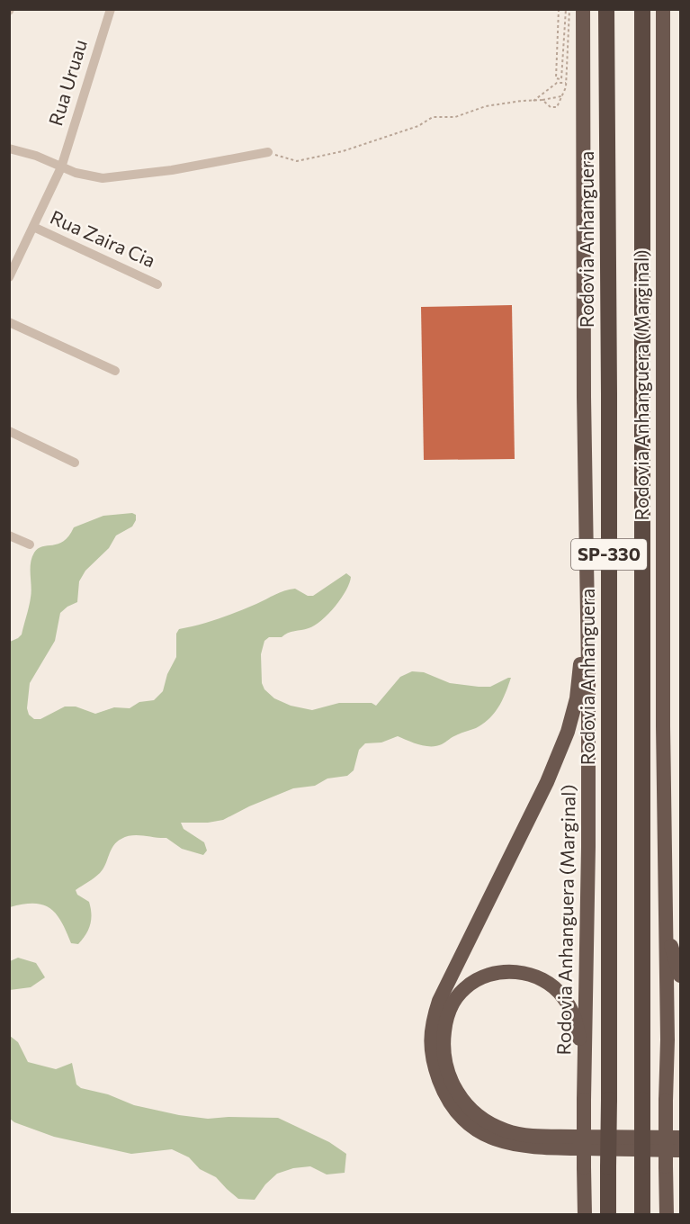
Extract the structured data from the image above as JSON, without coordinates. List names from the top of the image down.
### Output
{
  "streets": {
    "highway": ["Rodovia Anhanguera", "Rodovia Anhanguera (Marginal)", "SP-330"],
    "street": ["Rua Uruau", "Rua Zaira Cia"]
  },
  "crossings": [
    ["Rua Uruau", "Rua Zaira Cia"]
  ]
}
